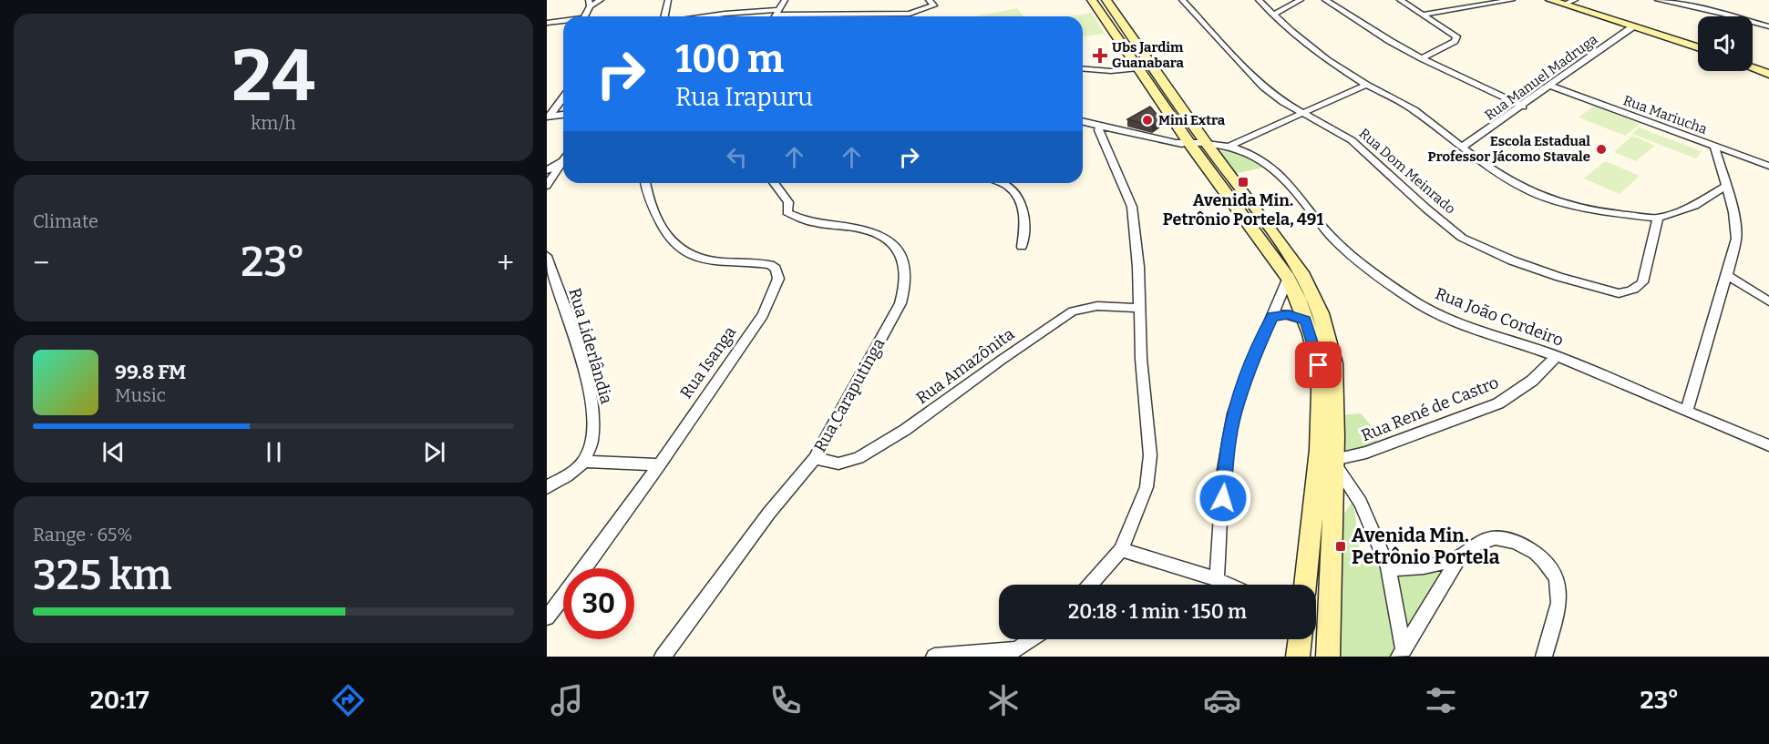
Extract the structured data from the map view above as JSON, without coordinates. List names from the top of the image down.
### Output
{
  "streets": {
    "street": [
      "Rua Manuel Madruga",
      "Rua Mariucha",
      "Rua Dom Meinrado",
      "Rua João Cordeiro",
      "Rua Liderlândia",
      "Rua Isanga",
      "Rua Amazônita",
      "Rua Caraputinga",
      "Rua René de Castro"
    ]
  },
  "crossings": [
    ["Rua Manuel Madruga", "Rua Mariucha"],
    ["Rua João Cordeiro", "Rua René de Castro"],
    ["Rua Amazônita", "Rua Caraputinga"]
  ],
  "places": {
    "health": ["Ubs Jardim Guanabara"],
    "other": ["Mini Extra", "Escola Estadual Professor Jácomo Stavale"],
    "transit": ["Avenida Min. Petrônio Portela, 491", "Avenida Min. Petrônio Portela"]
  },
  "page": {
    "tile": [
      ["24", "km/h"],
      "Climate",
      ["Range · 65%", "325 km"]
    ],
    "turn": ["100 m", "Rua Irapuru"],
    "heat": ["−", "23°", "+"],
    "song": ["99.8 FM", "Music"],
    "limit": "30",
    "trip": "20:18 · 1 min · 150 m",
    "tabs": ["20:17", "23°"]
  }
}
